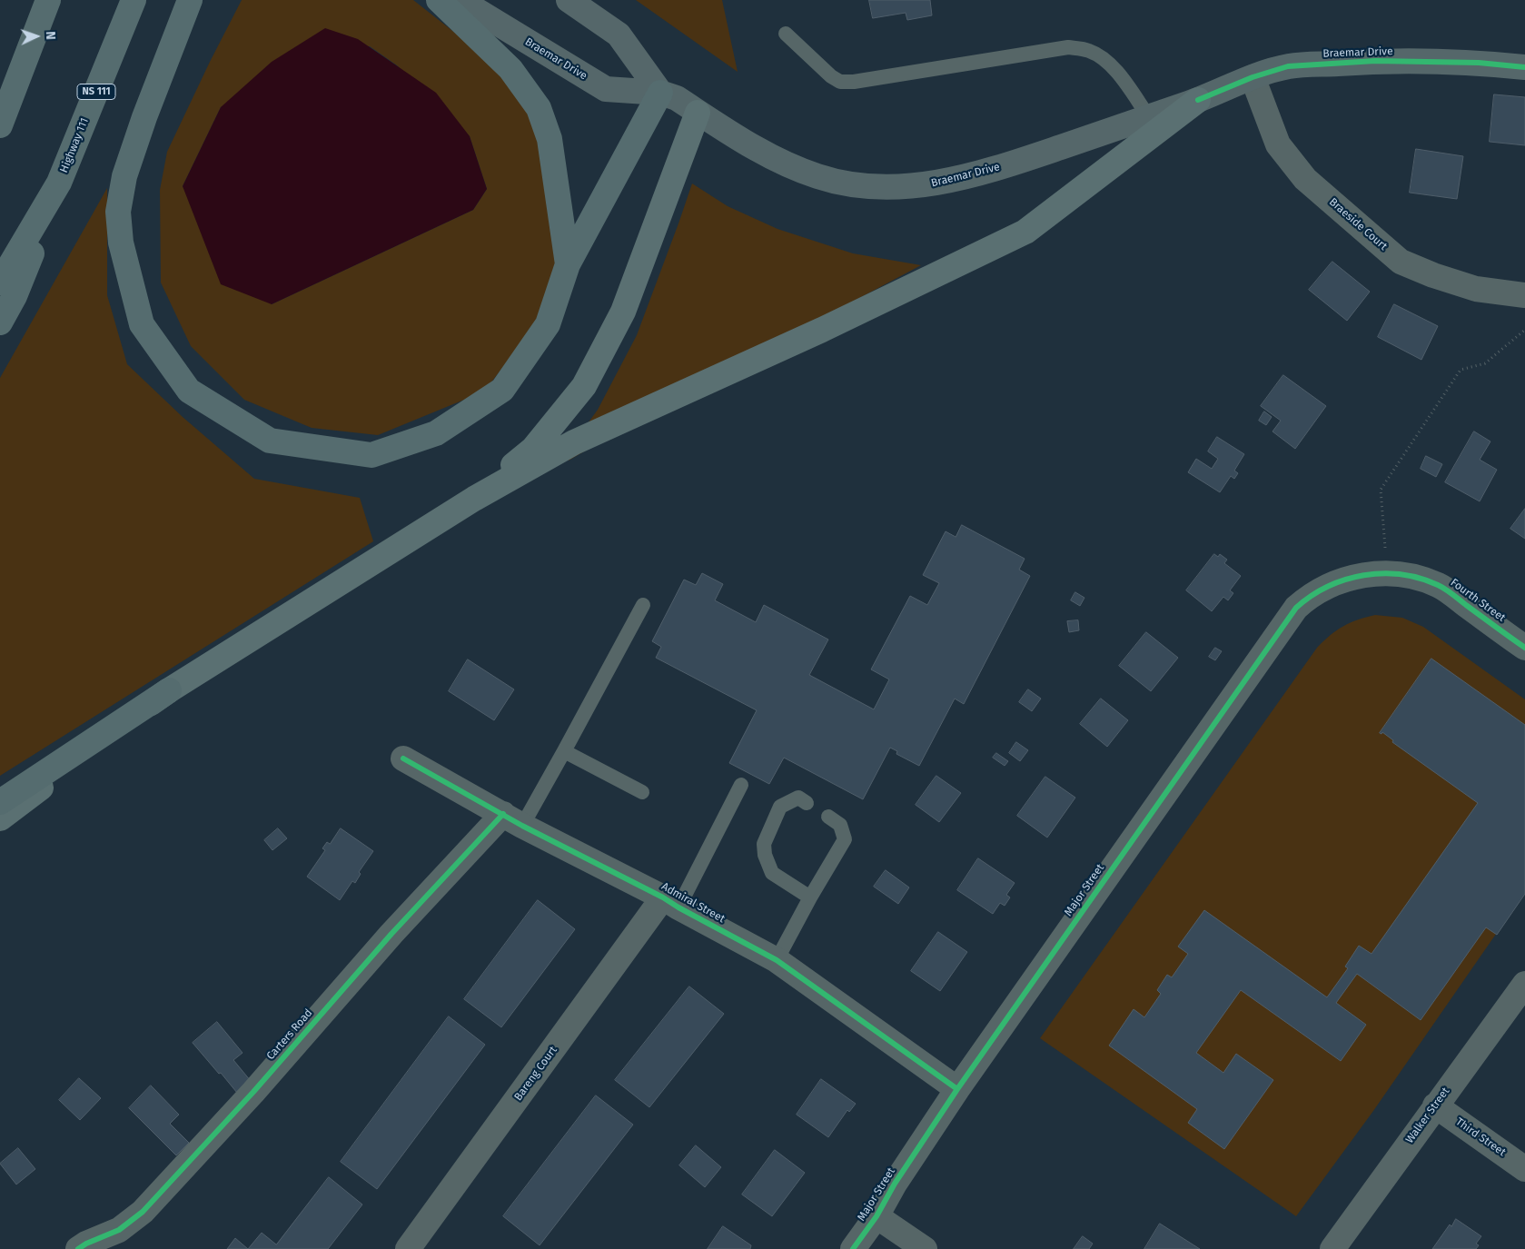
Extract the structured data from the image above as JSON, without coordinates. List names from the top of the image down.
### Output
{
  "streets": {
    "highway": ["NS 111", "Highway 111"],
    "main road": ["Braemar Drive"],
    "street": [
      "Braeside Court",
      "Fourth Street",
      "Major Street",
      "Admiral Street",
      "Carters Road",
      "Bareng Court",
      "Walker Street",
      "Third Street"
    ]
  },
  "crossings": [
    ["Braemar Drive", "Braeside Court"],
    ["Fourth Street", "Major Street"],
    ["Major Street", "Admiral Street"],
    ["Admiral Street", "Carters Road"],
    ["Admiral Street", "Bareng Court"],
    ["Walker Street", "Third Street"]
  ],
  "north": "right"
}
